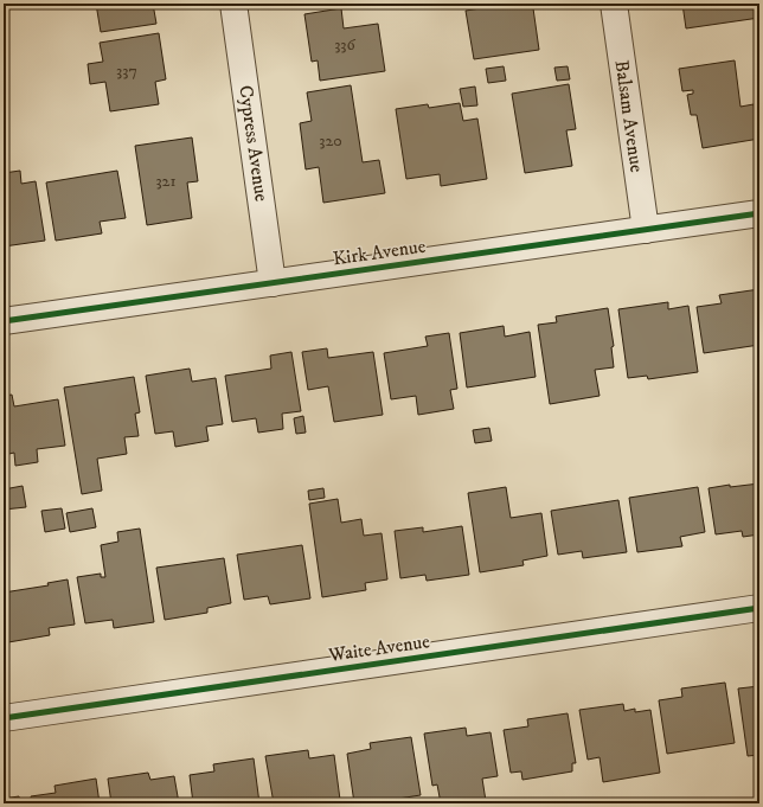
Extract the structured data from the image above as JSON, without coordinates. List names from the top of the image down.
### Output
{
  "streets": {
    "street": [
      "Balsam Avenue",
      "Cypress Avenue",
      "Kirk Avenue",
      "Waite Avenue"
    ]
  },
  "crossings": [
    ["Balsam Avenue", "Kirk Avenue"],
    ["Cypress Avenue", "Kirk Avenue"]
  ],
  "house_numbers": [
    "336",
    "337",
    "320",
    "321"
  ]
}
